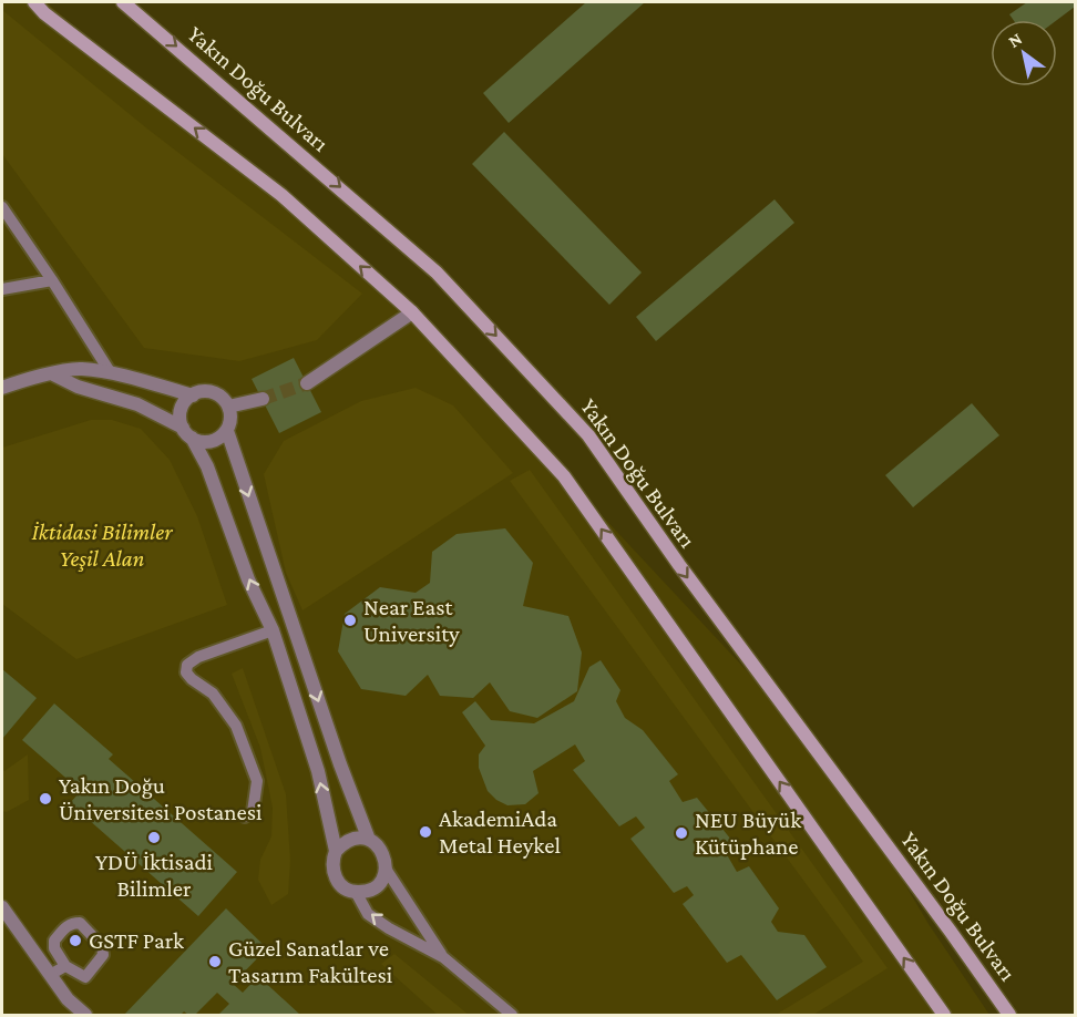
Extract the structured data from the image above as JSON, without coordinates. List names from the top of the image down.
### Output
{
  "streets": {
    "main road": ["Yakın Doğu Bulvarı"]
  },
  "parks": ["İktidasi Bilimler Yeşil Alan"],
  "places": [
    "Near East University",
    "Yakın Doğu Üniversitesi Postanesi",
    "AkademiAda Metal Heykel",
    "NEU Büyük Kütüphane",
    "YDÜ İktisadi Bilimler",
    "GSTF Park",
    "Güzel Sanatlar ve Tasarım Fakültesi"
  ],
  "north": "top left"
}
